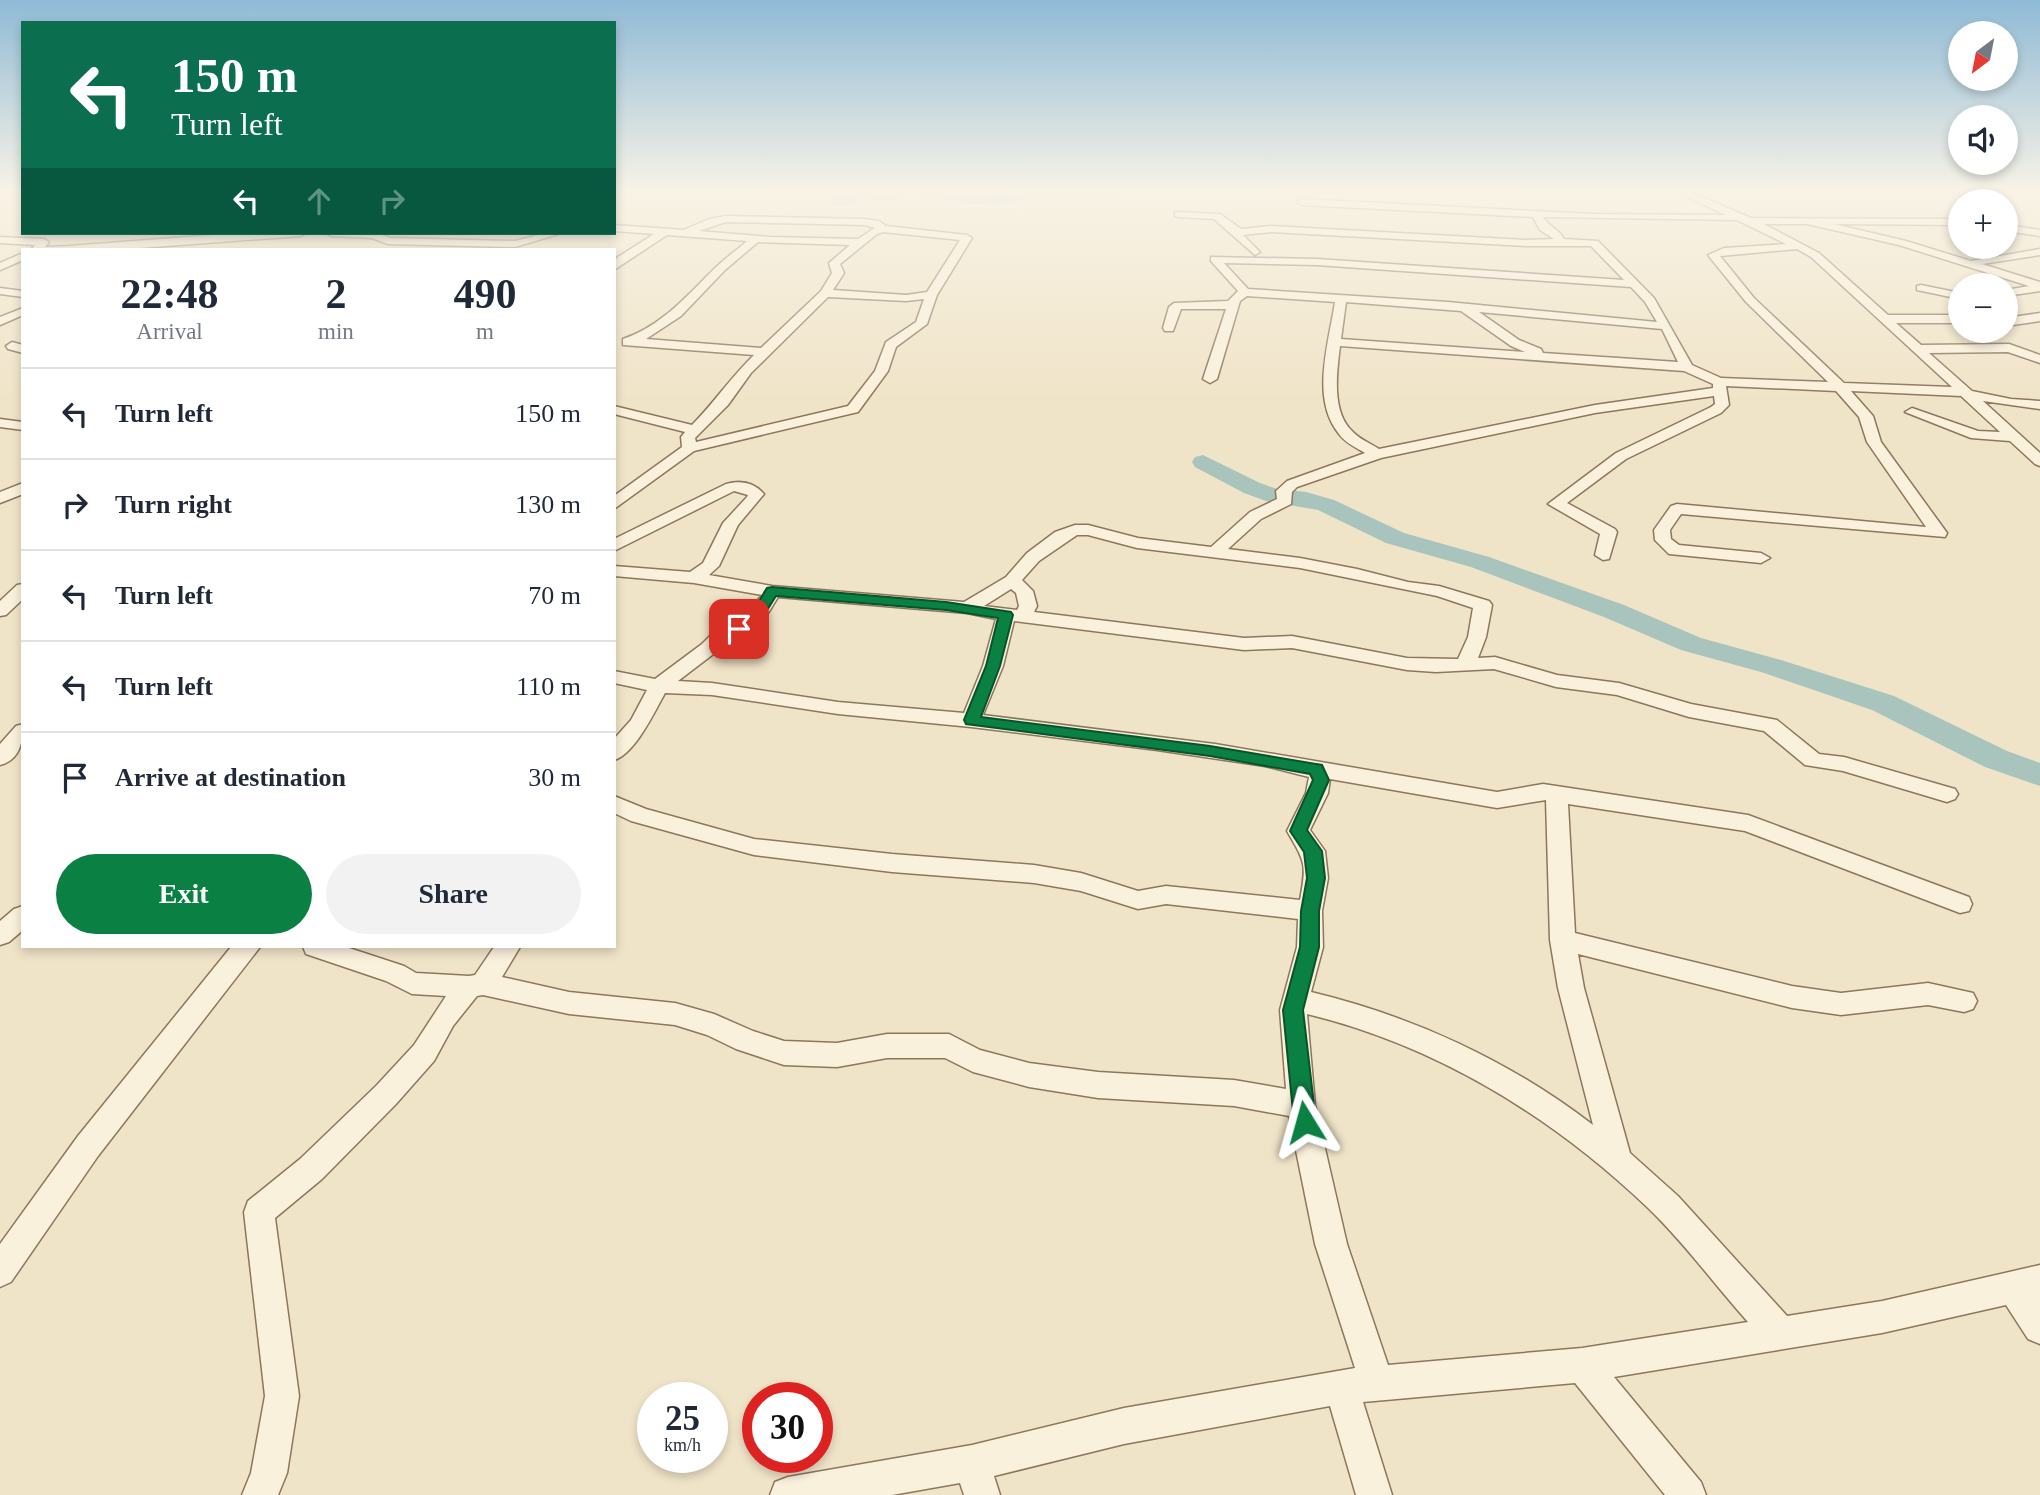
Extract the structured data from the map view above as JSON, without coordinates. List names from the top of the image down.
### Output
{
  "north": "bottom left",
  "page": {
    "map_buttons": ["+", "−"],
    "turn": ["150 m", "Turn left"],
    "eta": [
      "22:48",
      "Arrival",
      "2",
      "min",
      "490",
      "m"
    ],
    "list": [
      {
        "name": "Turn left",
        "value": "150 m"
      },
      {
        "name": "Turn right",
        "value": "130 m"
      },
      {
        "name": "Turn left",
        "value": "70 m"
      },
      {
        "name": "Turn left",
        "value": "110 m"
      },
      {
        "name": "Arrive at destination",
        "value": "30 m"
      }
    ],
    "buttons": ["Exit", "Share"],
    "speed": "25 km/h",
    "limit": "30"
  }
}
